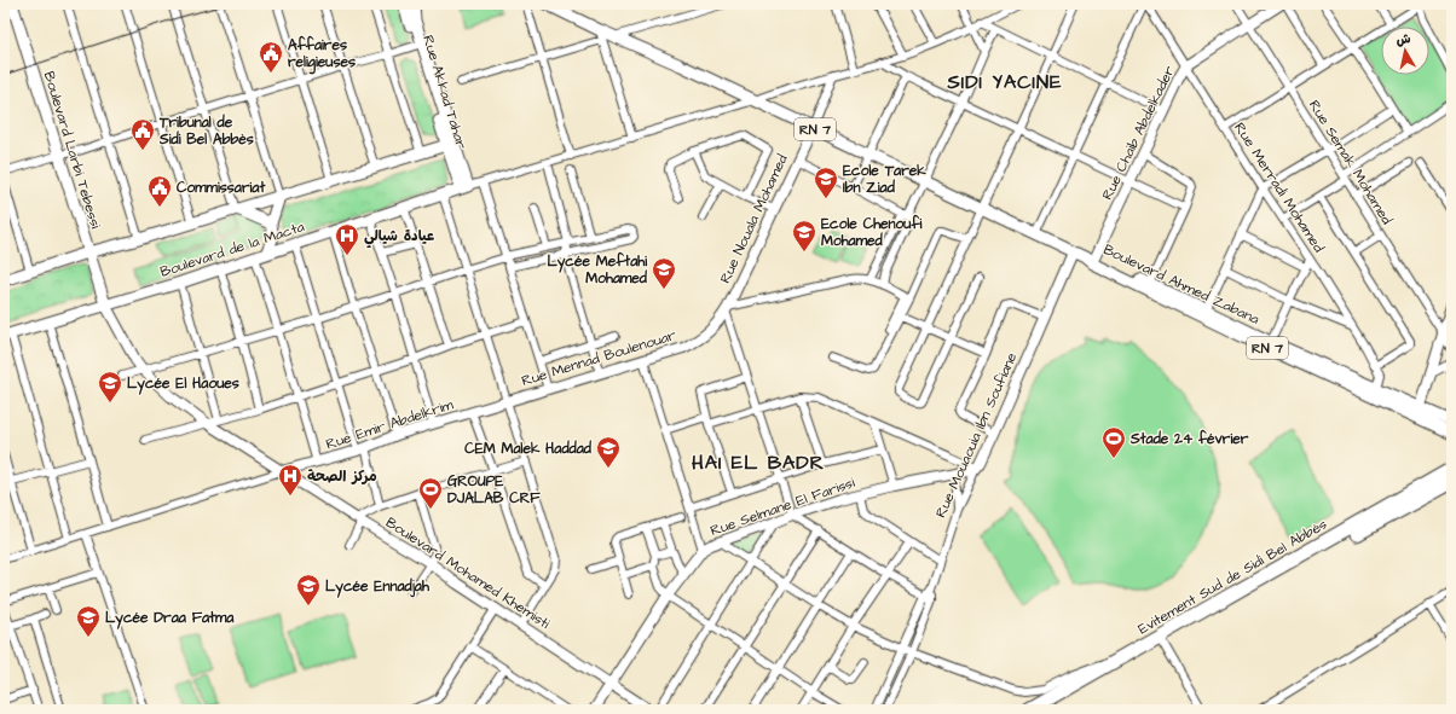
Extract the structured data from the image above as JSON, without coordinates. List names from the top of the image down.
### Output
{
  "streets": {
    "highway": ["Evitement Sud de Sidi Bel Abbès"],
    "main road": [
      "Rue Akkad Tahar",
      "RN 7",
      "Boulevard Larbi Tebessi",
      "Boulevard de la Macta",
      "Boulevard Ahmed Zabana"
    ],
    "street": [
      "Rue Chaïb Abdelkader",
      "Rue Semak Mohamed",
      "Rue Merradi Mohamed",
      "Rue Nouala Mohamed",
      "Rue Mennad Boulenouar",
      "Rue Emir Abdelkrim",
      "Rue Mouaouia Ibn Soufiane",
      "Rue Selmane El Farissi",
      "Boulevard Mohamed Khemisti"
    ]
  },
  "crossings": [
    ["Rue Akkad Tahar", "Boulevard de la Macta"],
    ["RN 7", "Rue Chaïb Abdelkader"],
    ["RN 7", "Rue Nouala Mohamed"],
    ["RN 7", "Boulevard Ahmed Zabana"],
    ["RN 7", "Rue Mouaouia Ibn Soufiane"],
    ["Rue Chaïb Abdelkader", "Rue Semak Mohamed"],
    ["Rue Chaïb Abdelkader", "Rue Merradi Mohamed"],
    ["Rue Chaïb Abdelkader", "Boulevard Ahmed Zabana"],
    ["Boulevard Larbi Tebessi", "Boulevard de la Macta"],
    ["Boulevard Larbi Tebessi", "Boulevard Mohamed Khemisti"],
    ["Rue Merradi Mohamed", "Boulevard Ahmed Zabana"],
    ["Rue Nouala Mohamed", "Rue Mennad Boulenouar"],
    ["Boulevard de la Macta", "Boulevard Mohamed Khemisti"],
    ["Rue Mennad Boulenouar", "Rue Emir Abdelkrim"],
    ["Rue Emir Abdelkrim", "Boulevard Mohamed Khemisti"],
    ["Rue Mouaouia Ibn Soufiane", "Rue Selmane El Farissi"],
    ["Rue Selmane El Farissi", "Boulevard Mohamed Khemisti"]
  ],
  "districts": ["SIDI YACINE", "HAI EL BADR"],
  "places": {
    "public building": ["Affaires religieuses", "Tribunal de Sidi Bel Abbès", "Commissariat"],
    "school or university": [
      "Ecole Tarek Ibn Ziad",
      "Ecole Chenoufi Mohamed",
      "Lycée Meftahi Mohamed",
      "Lycée El Haoues",
      "CEM Malek Haddad",
      "Lycée Ennadjah",
      "Lycée Draa Fatma"
    ],
    "hospital": ["عيادة شيالي", "مركز الصحة"],
    "sports": ["Stade 24 février", "GROUPE DJALAB CRF"]
  },
  "north": "top"
}
